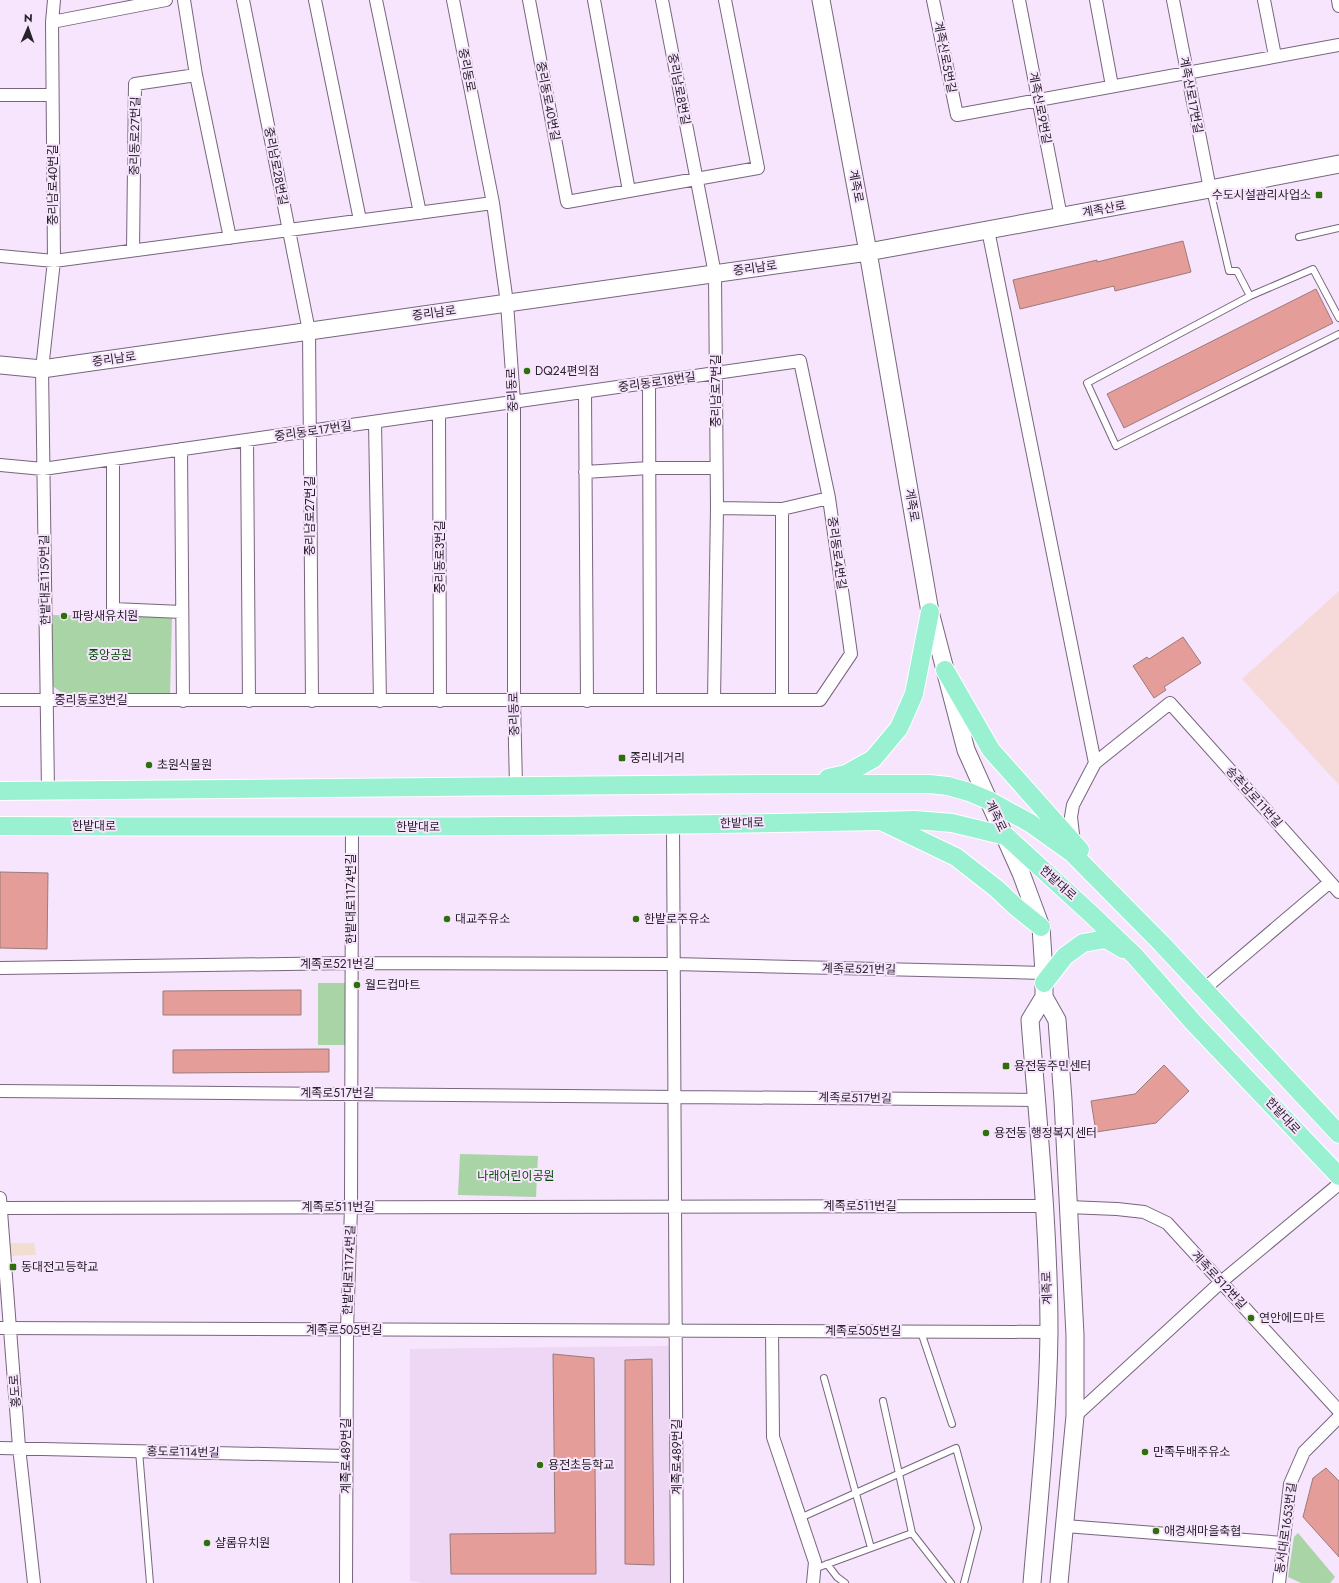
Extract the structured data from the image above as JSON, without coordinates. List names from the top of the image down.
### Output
{
  "streets": {
    "main road": [
      "계족로",
      "계족산로",
      "중리남로",
      "한밭대로"
    ],
    "street": [
      "계족산로5번길",
      "중리동로",
      "중리남로8번길",
      "계족산로17번길",
      "중리동로40번길",
      "계족산로9번길",
      "중리동로27번길",
      "중리남로28번길",
      "중리남로40번길",
      "중리동로18번길",
      "중리남로7번길",
      "중리동로17번길",
      "중리남로27번길",
      "중리동로4번길",
      "중리동로3번길",
      "한밭대로1159번길",
      "송촌남로11번길",
      "한밭대로1174번길",
      "계족로521번길",
      "계족로517번길",
      "계족로511번길",
      "계족로512번길",
      "계족로505번길",
      "홍도로",
      "홍도로114번길",
      "계족로489번길",
      "동서대로1653번길"
    ]
  },
  "crossings": [
    ["계족산로5번길", "계족산로9번길"],
    ["중리동로", "중리남로"],
    ["중리동로", "중리동로18번길"],
    ["중리동로", "중리동로17번길"],
    ["중리동로", "중리동로4번길"],
    ["중리동로", "중리동로3번길"],
    ["중리남로8번길", "중리남로"],
    ["중리남로8번길", "중리남로7번길"],
    ["계족산로17번길", "계족산로"],
    ["계족산로9번길", "계족산로"],
    ["중리남로28번길", "중리남로"],
    ["중리남로28번길", "중리남로27번길"],
    ["중리남로40번길", "중리남로"],
    ["중리남로40번길", "한밭대로1159번길"],
    ["계족로", "계족산로"],
    ["계족로", "중리남로"],
    ["계족로", "한밭대로"],
    ["계족로", "계족로521번길"],
    ["계족로", "계족로517번길"],
    ["계족로", "계족로511번길"],
    ["계족로", "계족로512번길"],
    ["계족로", "계족로505번길"],
    ["계족산로", "중리남로"],
    ["중리남로", "중리남로7번길"],
    ["중리남로", "중리남로27번길"],
    ["중리남로", "한밭대로1159번길"],
    ["중리동로18번길", "중리남로7번길"],
    ["중리동로18번길", "중리동로17번길"],
    ["중리동로18번길", "중리동로4번길"],
    ["중리남로7번길", "중리동로4번길"],
    ["중리동로17번길", "중리남로27번길"],
    ["중리동로17번길", "중리동로3번길"],
    ["중리동로17번길", "한밭대로1159번길"],
    ["중리남로27번길", "중리동로3번길"],
    ["중리동로4번길", "중리동로3번길"],
    ["중리동로3번길", "한밭대로1159번길"],
    ["한밭대로", "한밭대로1174번길"],
    ["한밭대로1174번길", "계족로521번길"],
    ["한밭대로1174번길", "계족로517번길"],
    ["한밭대로1174번길", "계족로511번길"],
    ["한밭대로1174번길", "계족로505번길"],
    ["한밭대로1174번길", "계족로489번길"],
    ["계족로511번길", "홍도로"],
    ["계족로505번길", "홍도로"],
    ["계족로505번길", "계족로489번길"],
    ["홍도로", "홍도로114번길"],
    ["홍도로114번길", "계족로489번길"]
  ],
  "parks": ["중앙공원", "나래어린이공원"],
  "places": {
    "transit": [
      "수도시설관리사업소",
      "중리네거리",
      "용전동주민센터",
      "동대전고등학교"
    ],
    "other": [
      "DQ24편의점",
      "파랑새유치원",
      "초원식물원",
      "대교주유소",
      "한밭로주유소",
      "월드컵마트",
      "용전동 행정복지센터",
      "연안에드마트",
      "만족두배주유소",
      "용전초등학교",
      "애경새마을축협",
      "샬롬유치원"
    ]
  },
  "north": "top"
}
